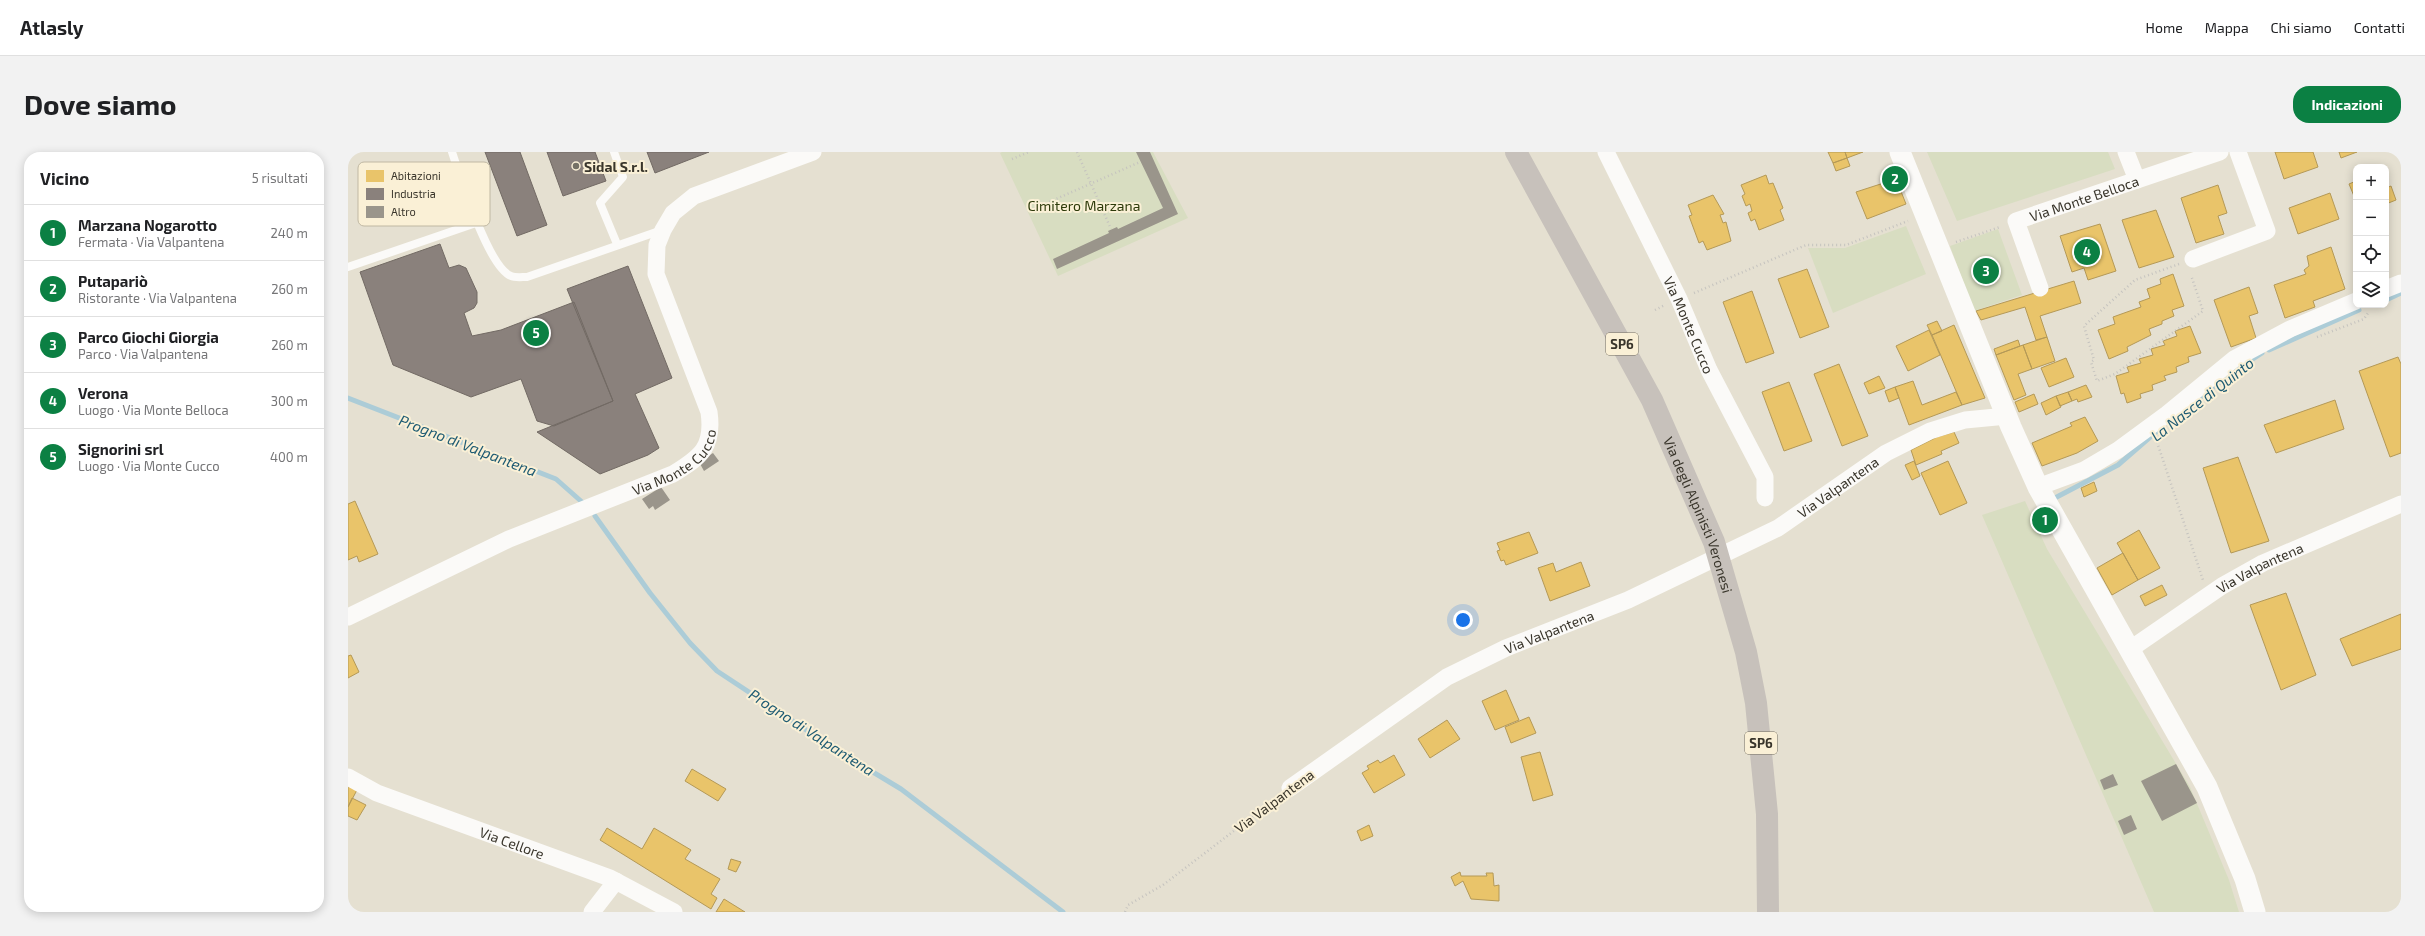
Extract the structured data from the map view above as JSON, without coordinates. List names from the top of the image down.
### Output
{
  "streets": {
    "highway": ["SP6", "Via degli Alpinisti Veronesi"],
    "street": [
      "Via Monte Belloca",
      "Via Monte Cucco",
      "Via Valpantena",
      "Via Cellore"
    ]
  },
  "water": ["La Nasce di Quinto", "Progno di Valpantena"],
  "parks": ["Cimitero Marzana"],
  "places": ["Sidal S.r.l."],
  "legend": ["Abitazioni", "Industria", "Altro"],
  "page": {
    "header": "Atlasly",
    "nav": [
      "Home",
      "Mappa",
      "Chi siamo",
      "Contatti"
    ],
    "buttons": "Indicazioni",
    "title": "Dove siamo",
    "heading": ["Vicino", "5 risultati"],
    "map_buttons": ["+", "−"],
    "pins": [
      "2",
      "4",
      "3",
      "5",
      "1"
    ],
    "list": [
      {
        "mark": "1",
        "name": "Marzana Nogarotto",
        "note": "Fermata · Via Valpantena",
        "value": "240 m"
      },
      {
        "mark": "2",
        "name": "Putapariò",
        "note": "Ristorante · Via Valpantena",
        "value": "260 m"
      },
      {
        "mark": "3",
        "name": "Parco Giochi Giorgia",
        "note": "Parco · Via Valpantena",
        "value": "260 m"
      },
      {
        "mark": "4",
        "name": "Verona",
        "note": "Luogo · Via Monte Belloca",
        "value": "300 m"
      },
      {
        "mark": "5",
        "name": "Signorini srl",
        "note": "Luogo · Via Monte Cucco",
        "value": "400 m"
      }
    ]
  }
}
